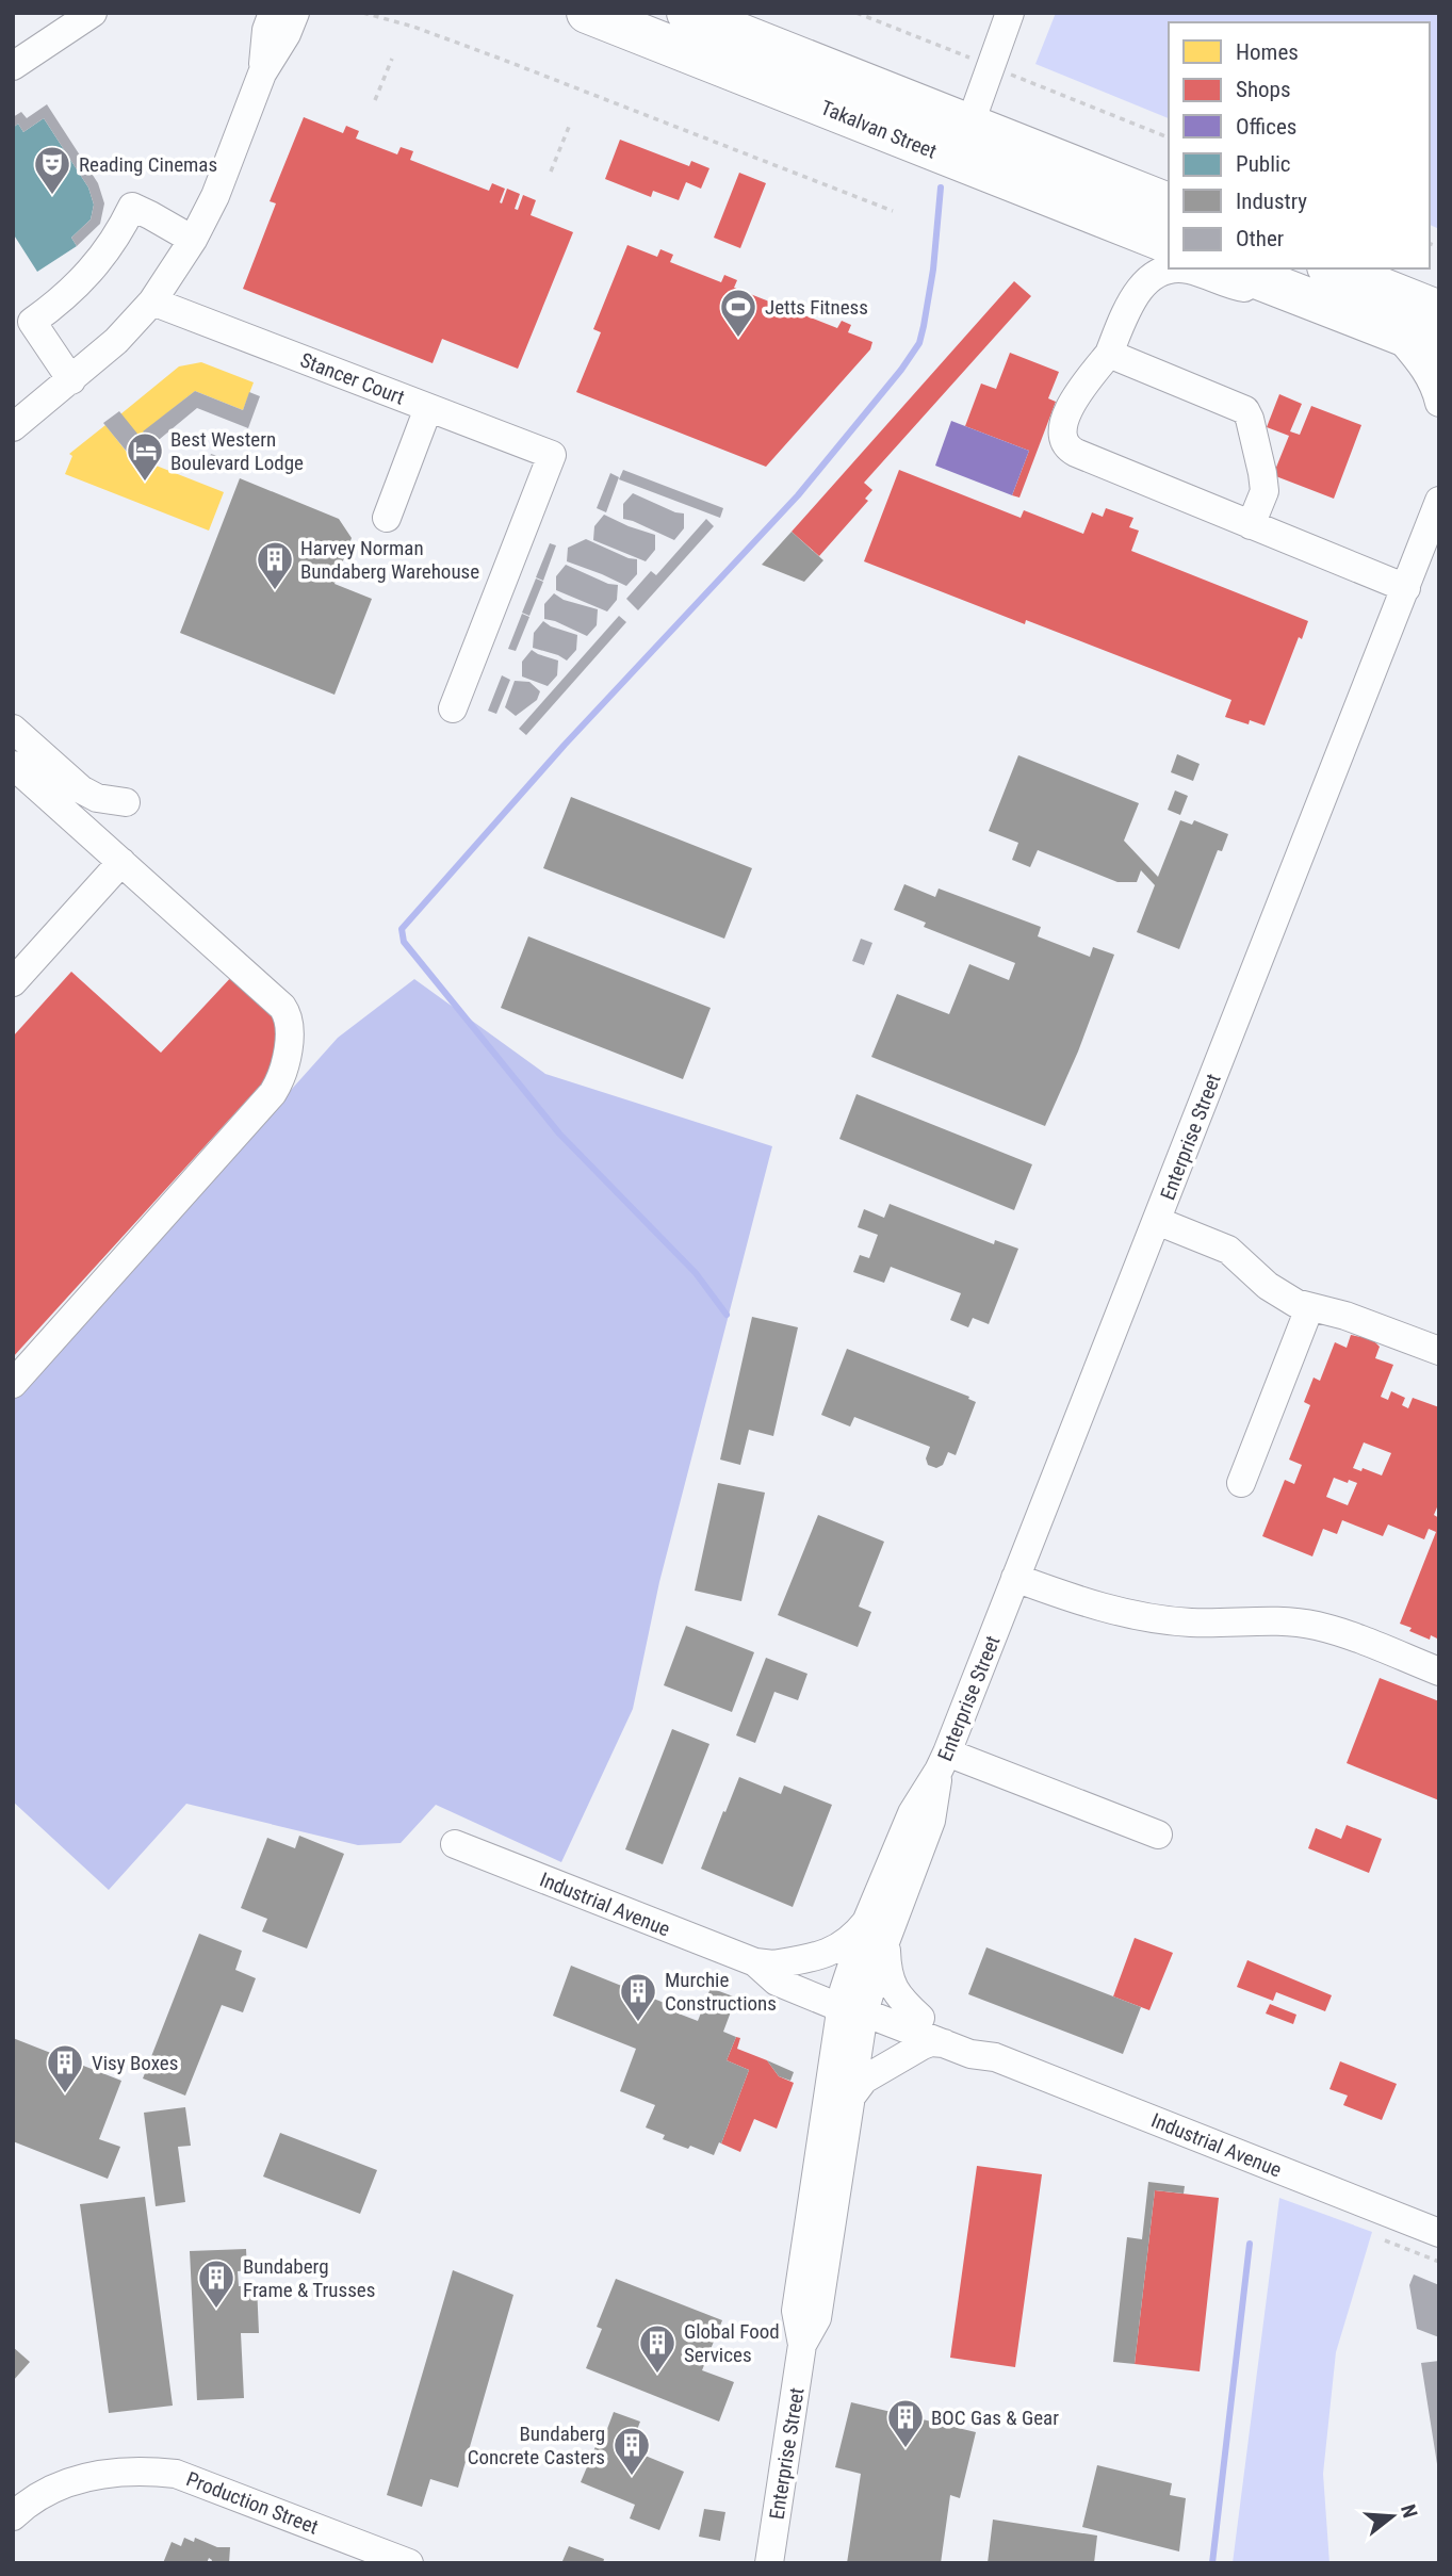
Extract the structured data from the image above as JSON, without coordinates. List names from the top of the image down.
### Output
{
  "streets": {
    "highway": ["Takalvan Street"],
    "street": [
      "Stancer Court",
      "Enterprise Street",
      "Industrial Avenue",
      "Production Street"
    ]
  },
  "crossings": [
    ["Enterprise Street", "Industrial Avenue"]
  ],
  "places": {
    "theatre": ["Reading Cinemas"],
    "sports": ["Jetts Fitness"],
    "hotel": ["Best Western Boulevard Lodge"],
    "building": [
      "Harvey Norman Bundaberg Warehouse",
      "Murchie Constructions",
      "Visy Boxes",
      "Bundaberg Frame & Trusses",
      "Global Food Services",
      "BOC Gas & Gear",
      "Bundaberg Concrete Casters"
    ]
  },
  "legend": [
    "Homes",
    "Shops",
    "Offices",
    "Public",
    "Industry",
    "Other"
  ],
  "north": "right"
}
